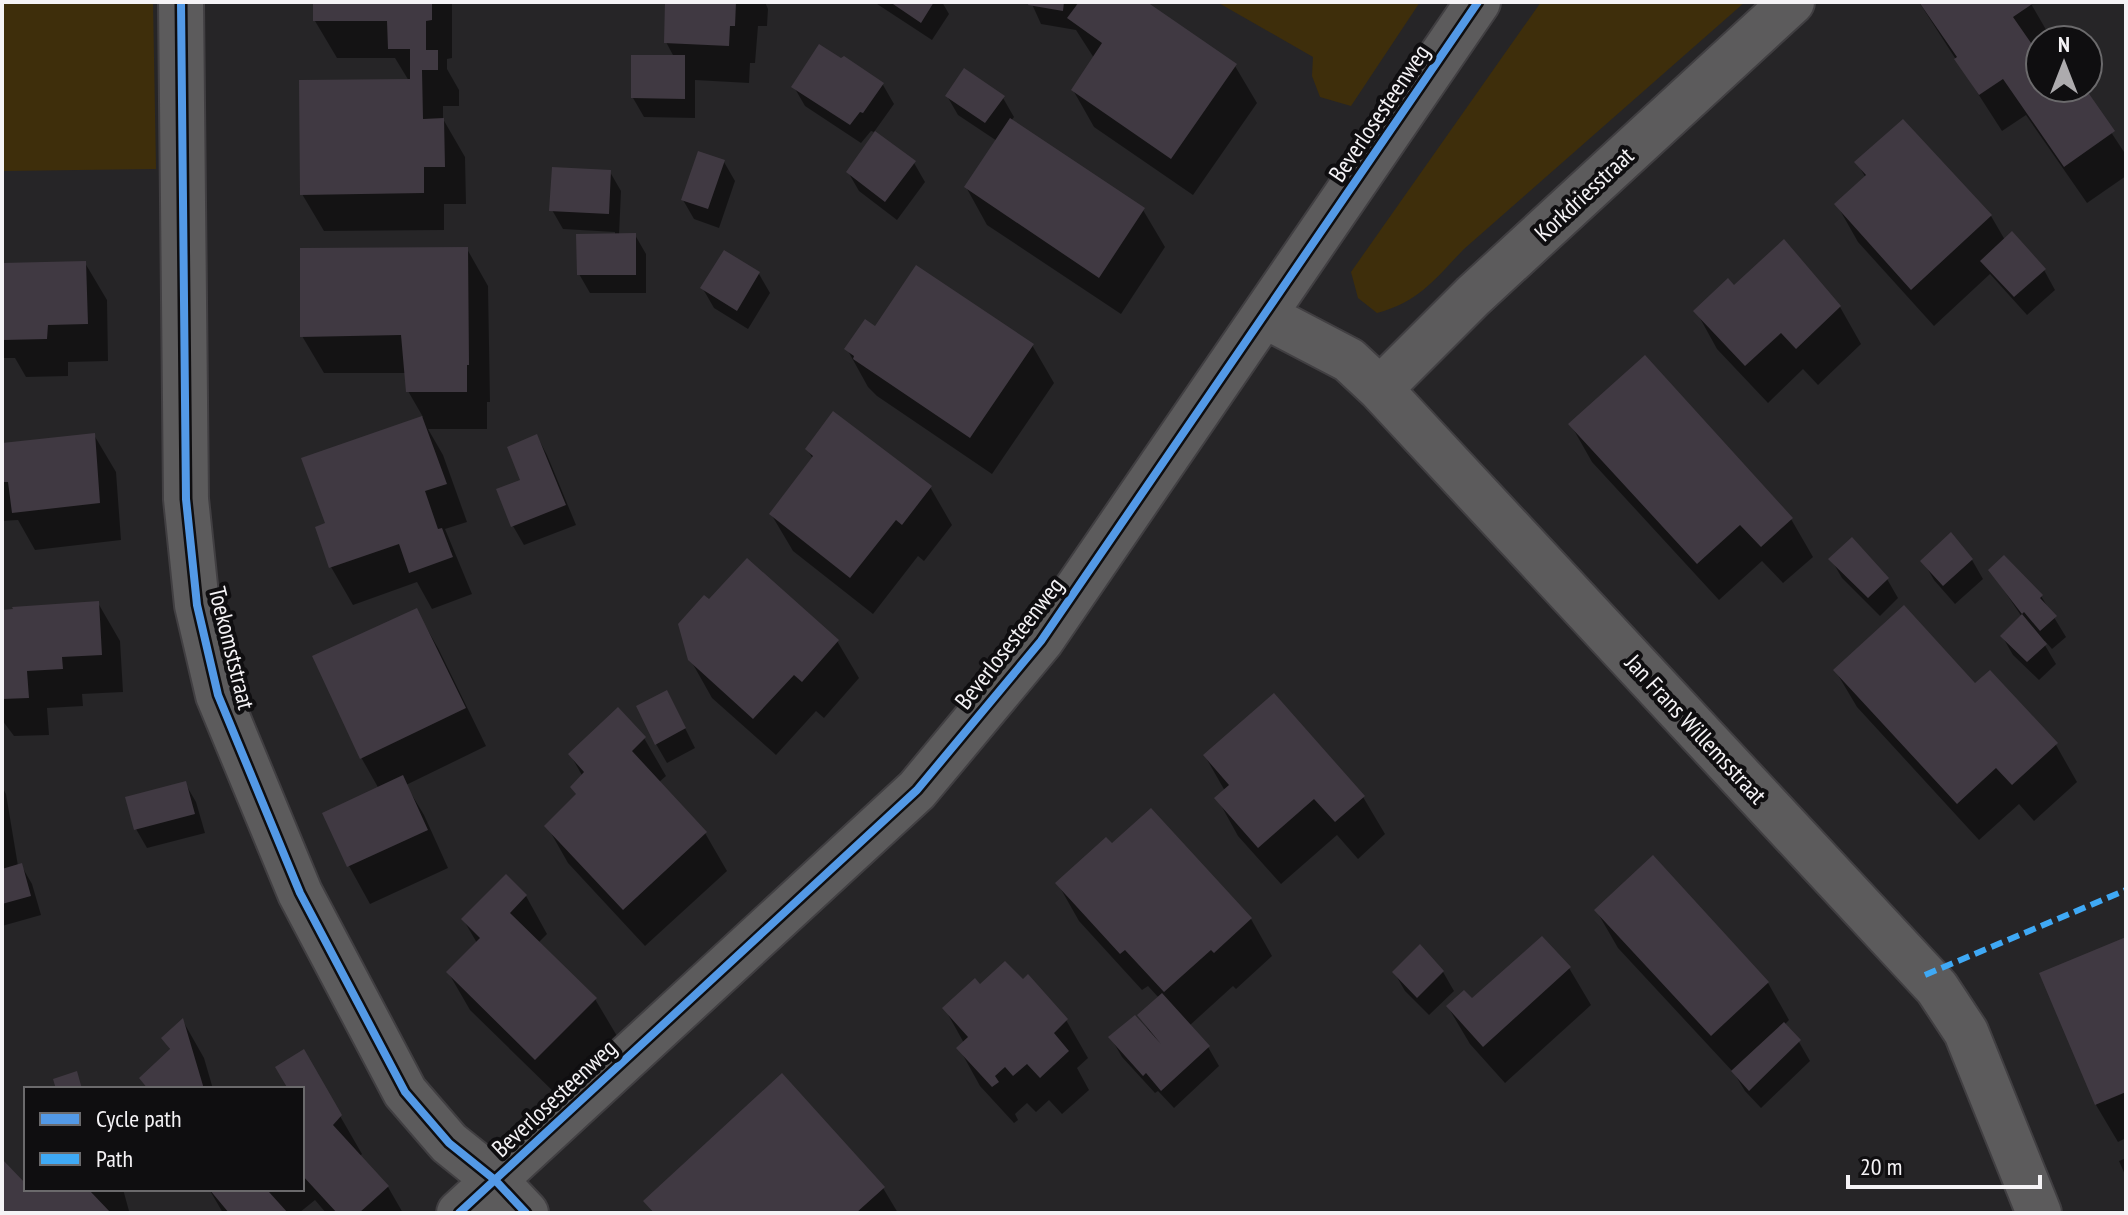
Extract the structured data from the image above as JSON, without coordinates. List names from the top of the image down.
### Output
{
  "streets": {
    "street": [
      "Beverlosesteenweg",
      "Korkdriesstraat",
      "Toekomststraat",
      "Jan Frans Willemsstraat"
    ]
  },
  "crossings": [
    ["Beverlosesteenweg", "Toekomststraat"],
    ["Beverlosesteenweg", "Jan Frans Willemsstraat"],
    ["Korkdriesstraat", "Jan Frans Willemsstraat"]
  ],
  "legend": ["Cycle path", "Path"],
  "scale_bar": "20 m",
  "north": "top"
}
